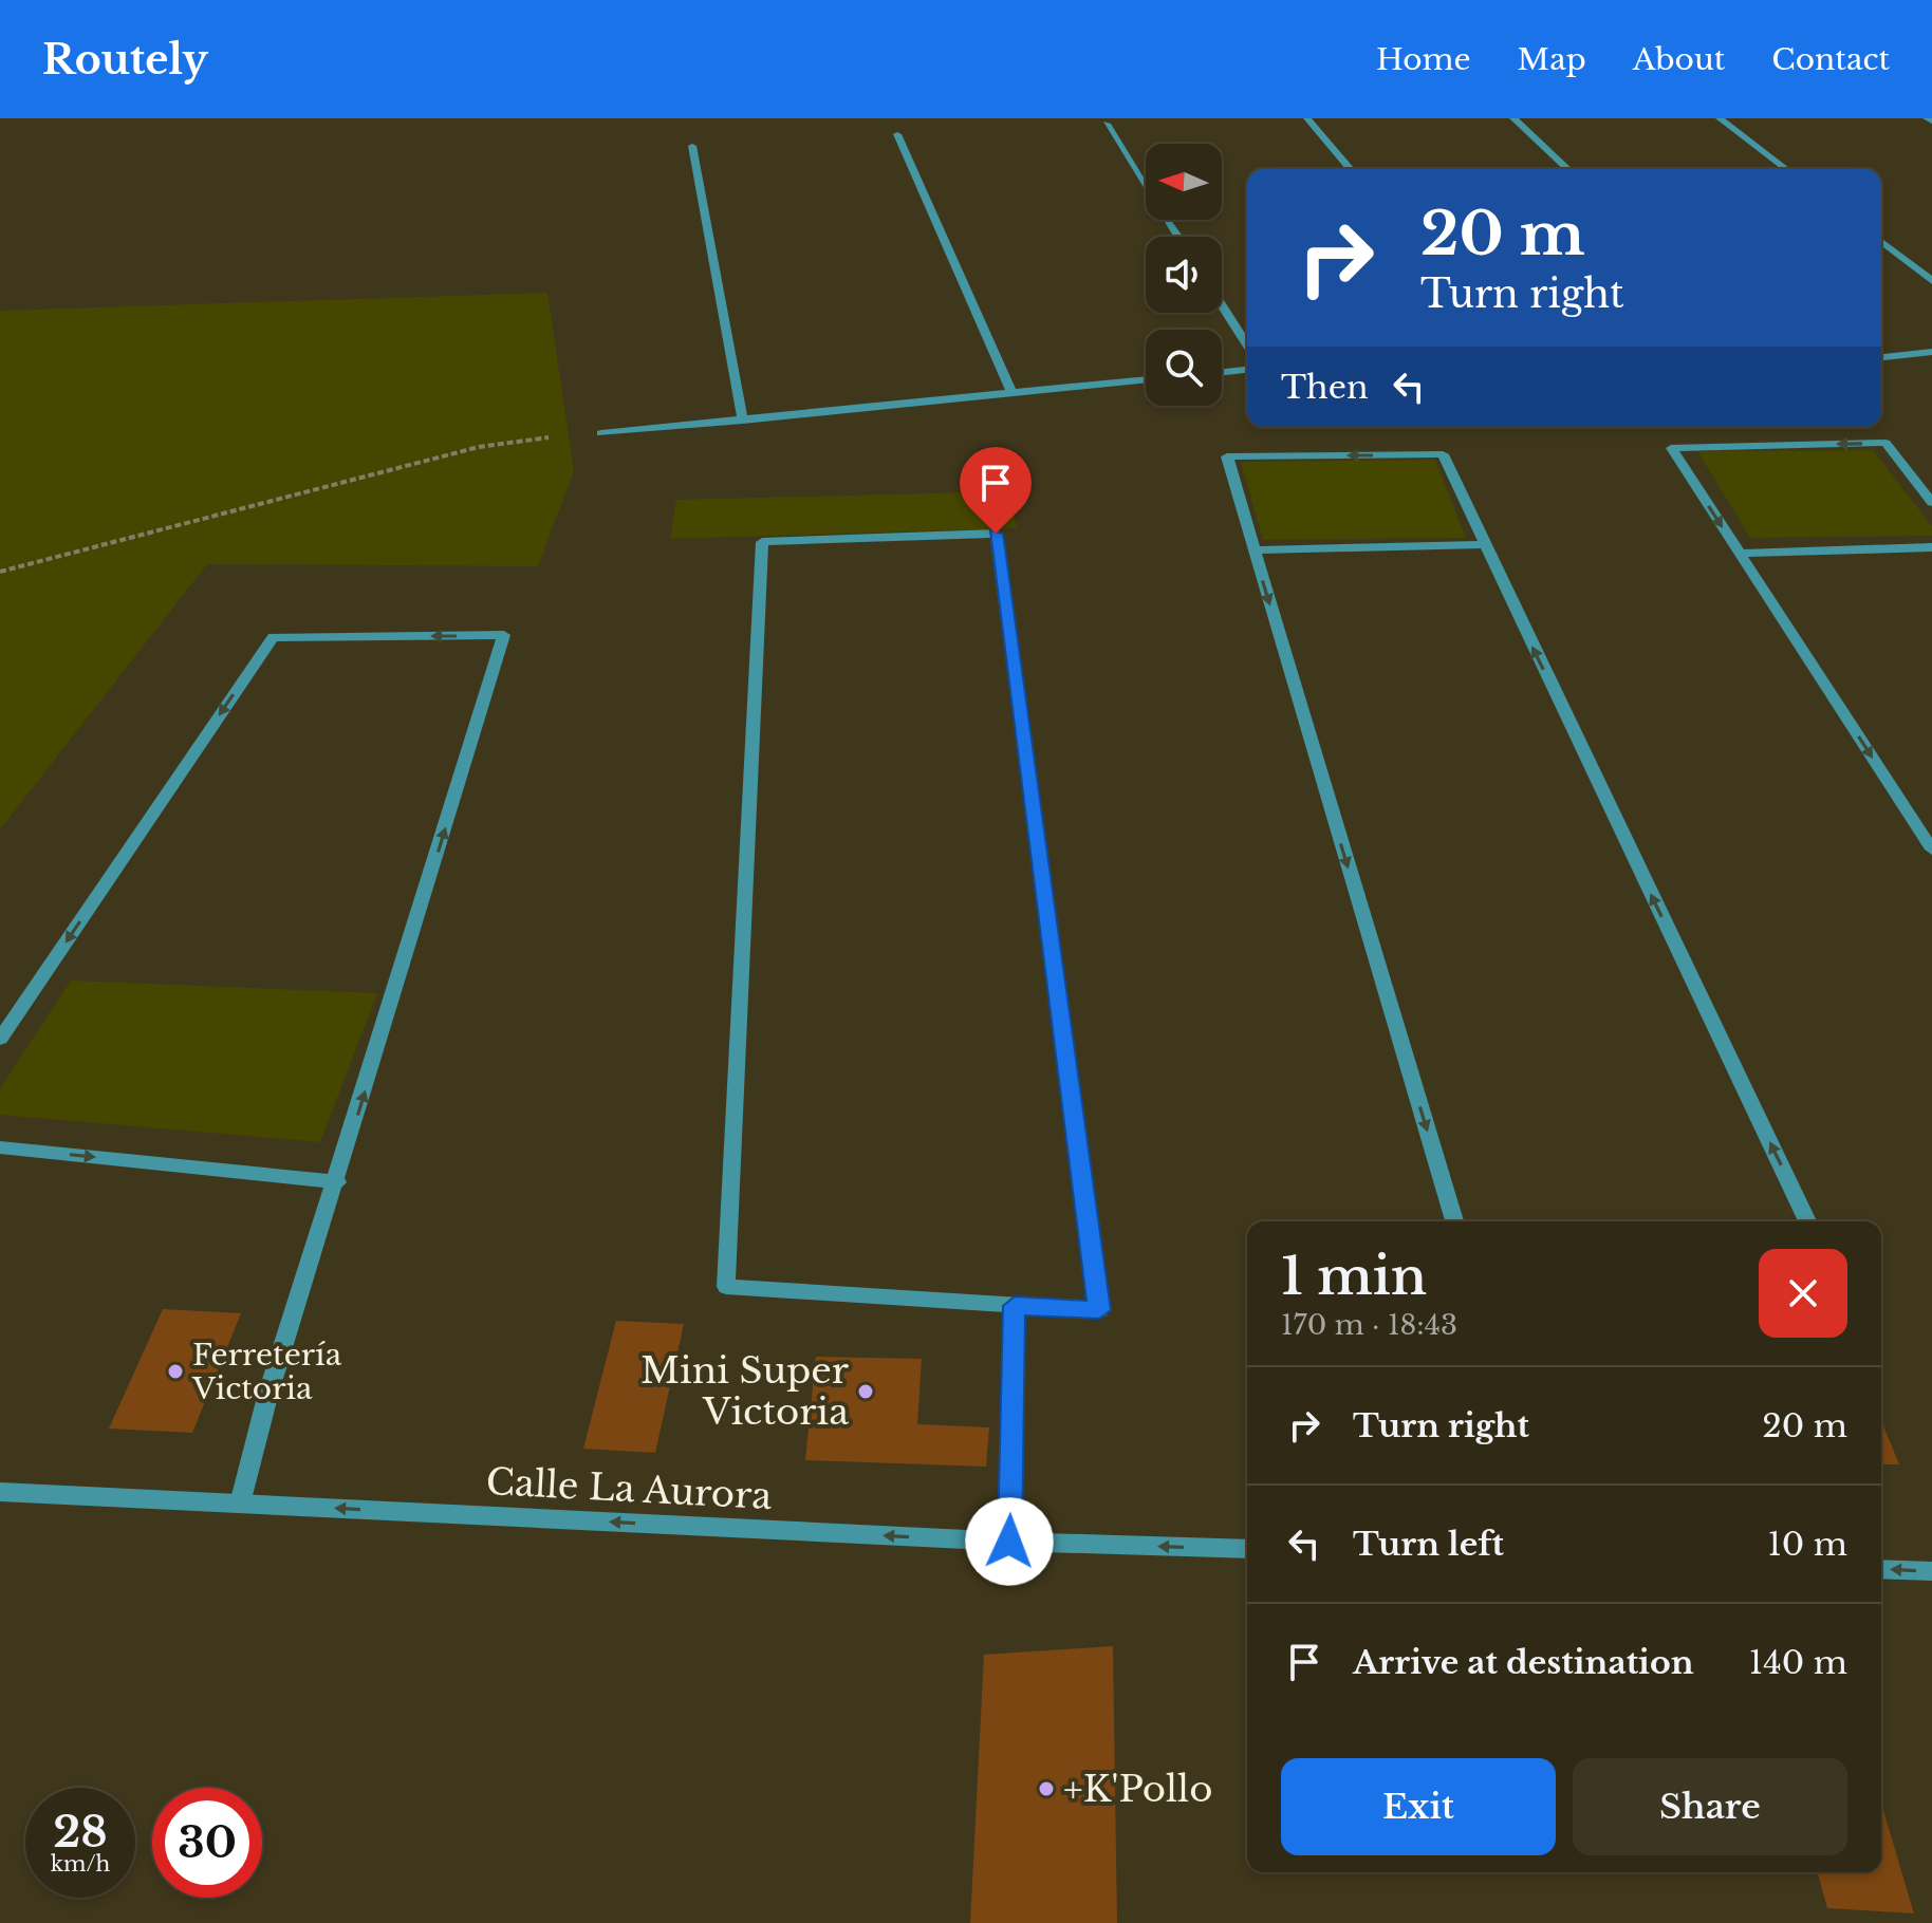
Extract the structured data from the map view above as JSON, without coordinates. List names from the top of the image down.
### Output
{
  "streets": {
    "street": ["Calle La Aurora"]
  },
  "one_way": ["Calle La Aurora"],
  "places": ["Ferretería Victoria", "Mini Super Victoria", "+K'Pollo"],
  "north": "left",
  "page": {
    "header": "Routely",
    "nav": [
      "Home",
      "Map",
      "About",
      "Contact"
    ],
    "turn": ["20 m", "Turn right"],
    "then": "Then",
    "heading": ["1 min", "170 m · 18:43"],
    "list": [
      {
        "name": "Turn right",
        "value": "20 m"
      },
      {
        "name": "Turn left",
        "value": "10 m"
      },
      {
        "name": "Arrive at destination",
        "value": "140 m"
      }
    ],
    "buttons": ["Exit", "Share"],
    "speed": "28 km/h",
    "limit": "30"
  }
}
